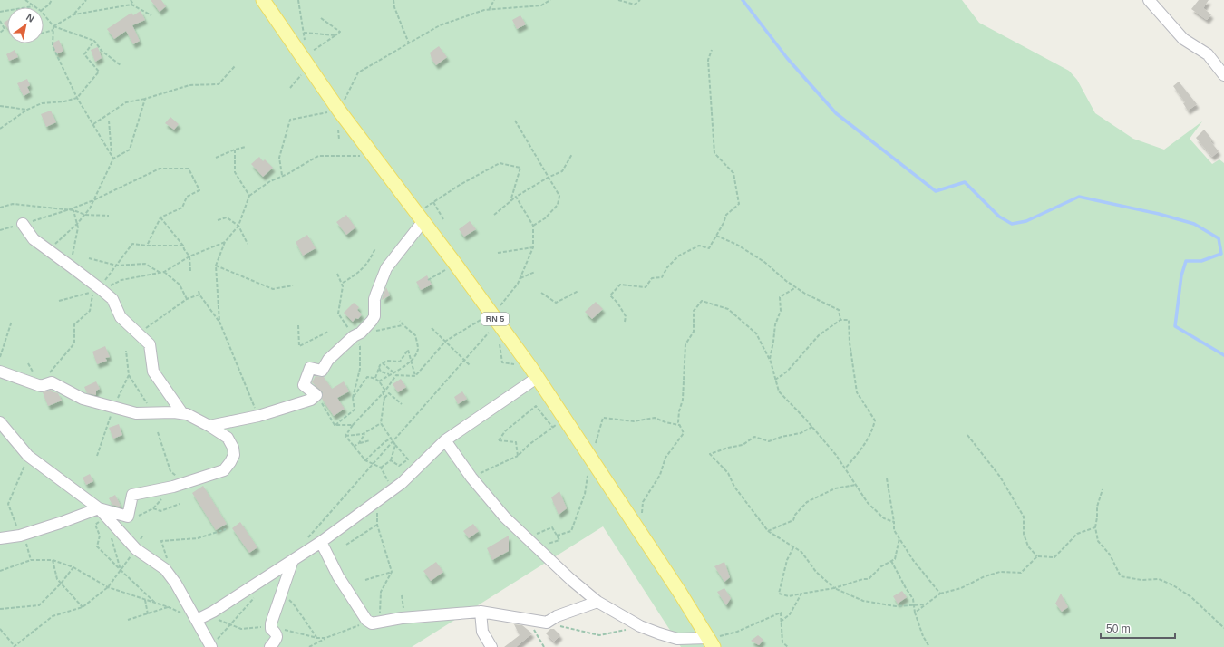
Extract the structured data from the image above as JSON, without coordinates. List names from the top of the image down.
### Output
{
  "streets": {
    "main road": ["RN 5"]
  },
  "scale_bar": "50 m",
  "north": "top right"
}
